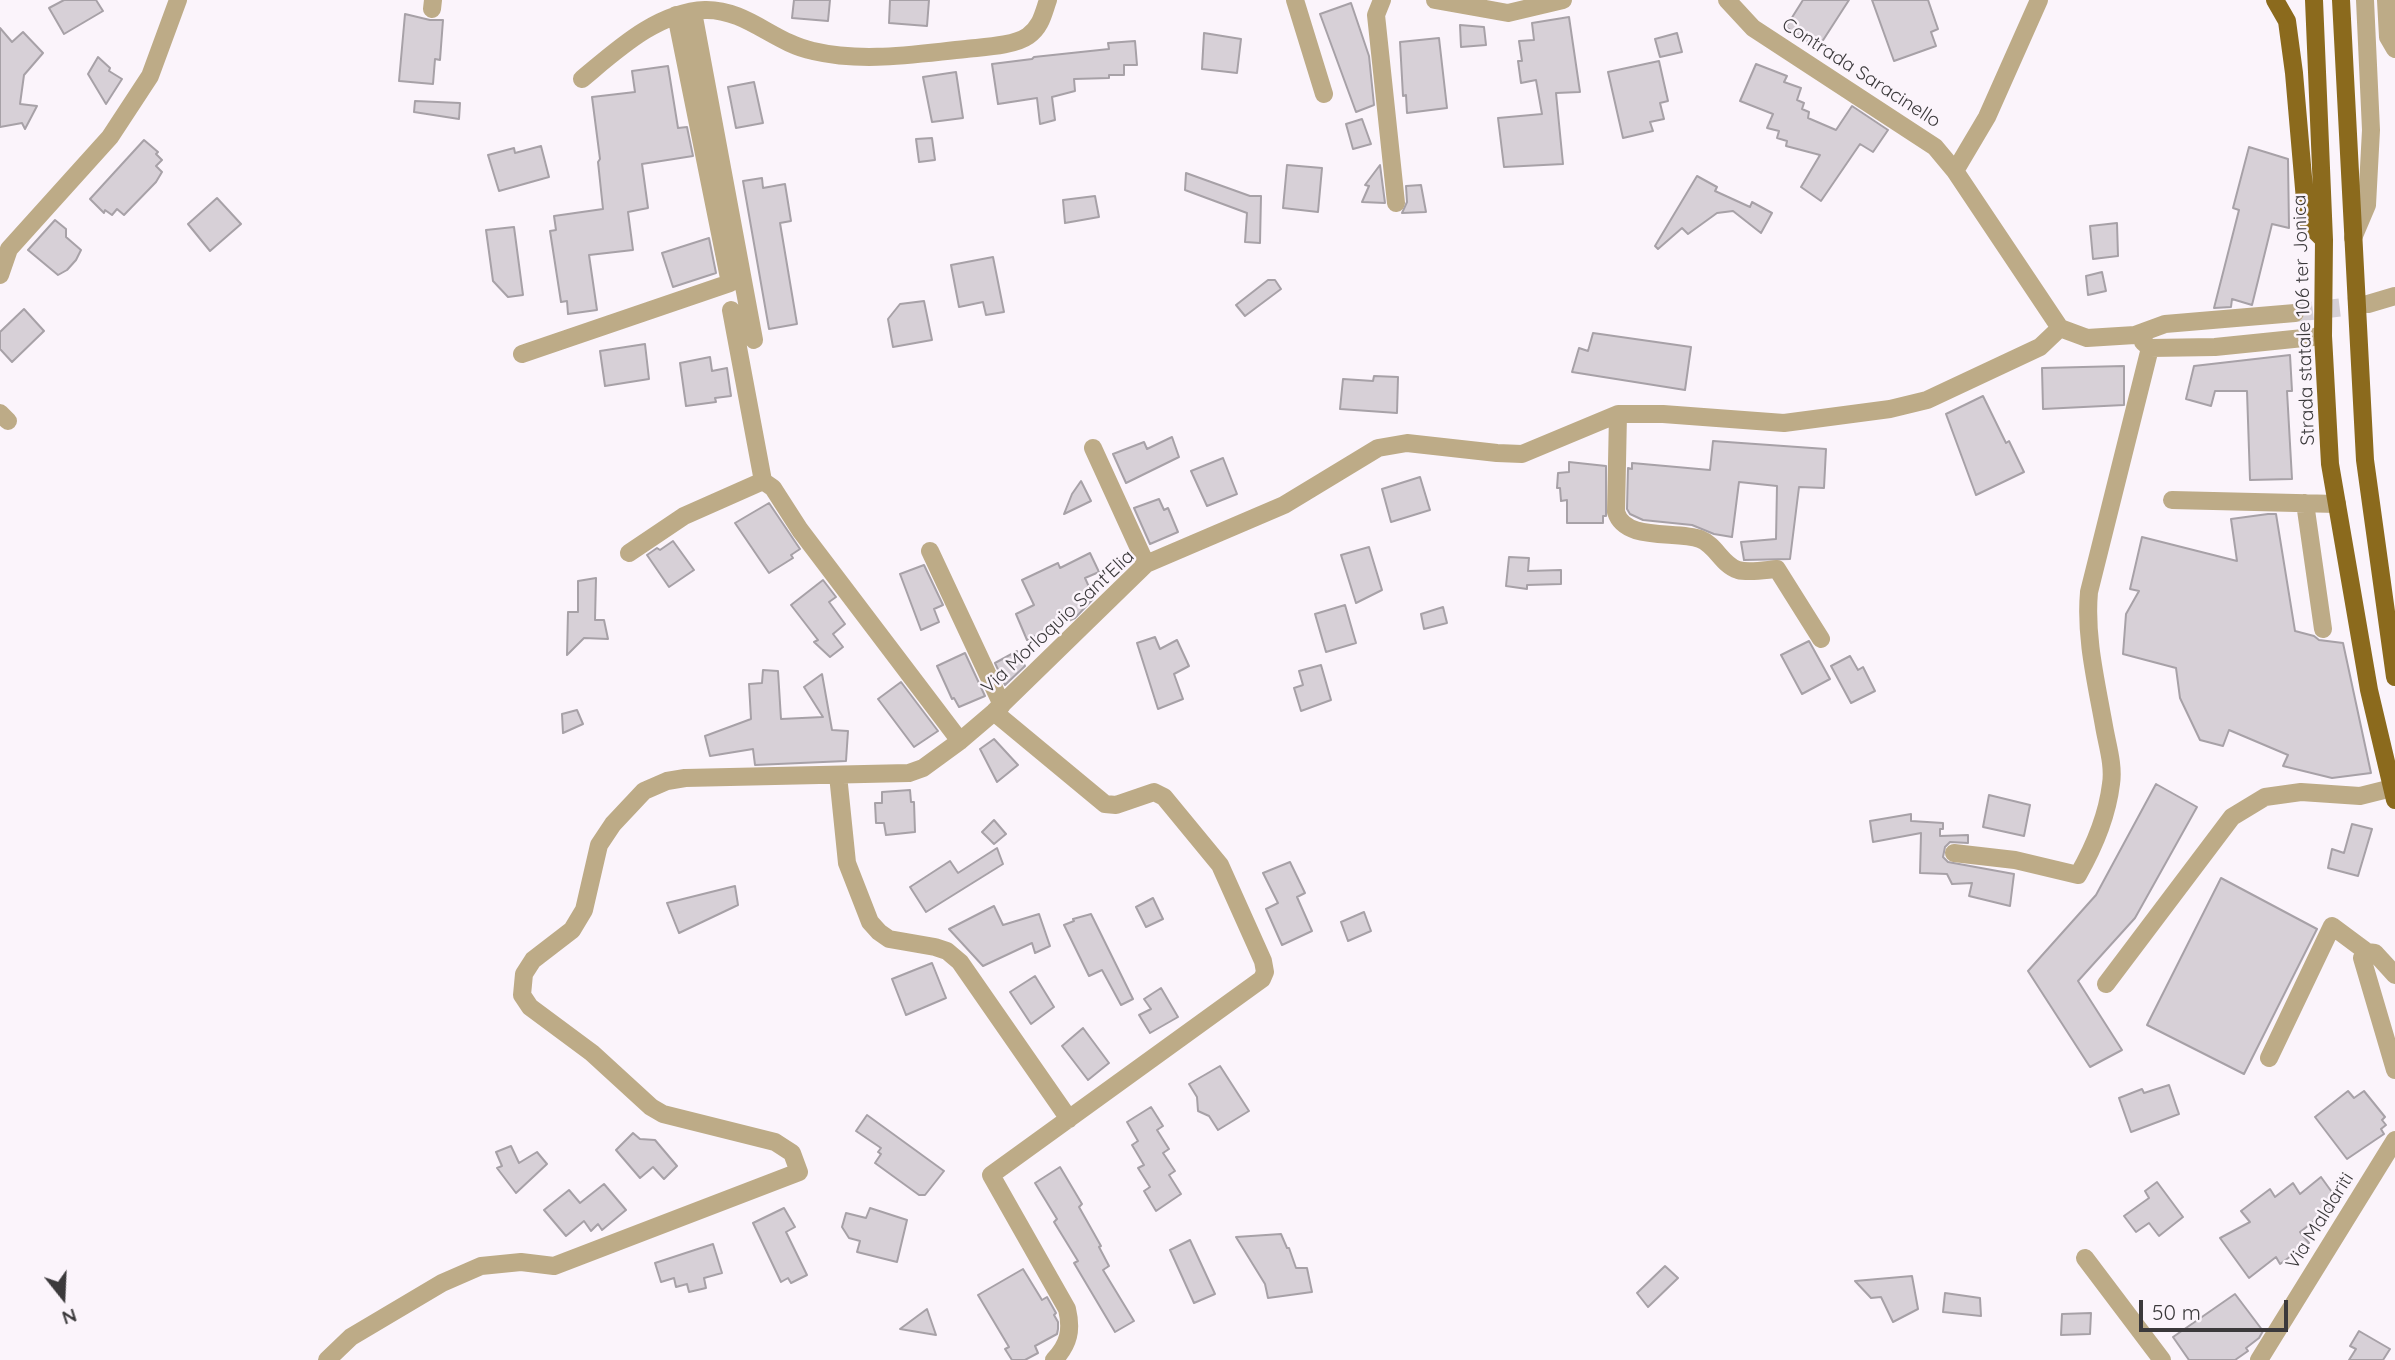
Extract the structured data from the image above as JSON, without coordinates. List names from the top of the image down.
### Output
{
  "streets": {
    "main road": ["Strada statale 106 ter Jonica"],
    "street": ["Contrada Saracinello", "Via Morloquio Sant'Elia", "Via Maldariti"]
  },
  "crossings": [
    ["Contrada Saracinello", "Via Morloquio Sant'Elia"]
  ],
  "scale_bar": "50 m",
  "north": "bottom"
}
